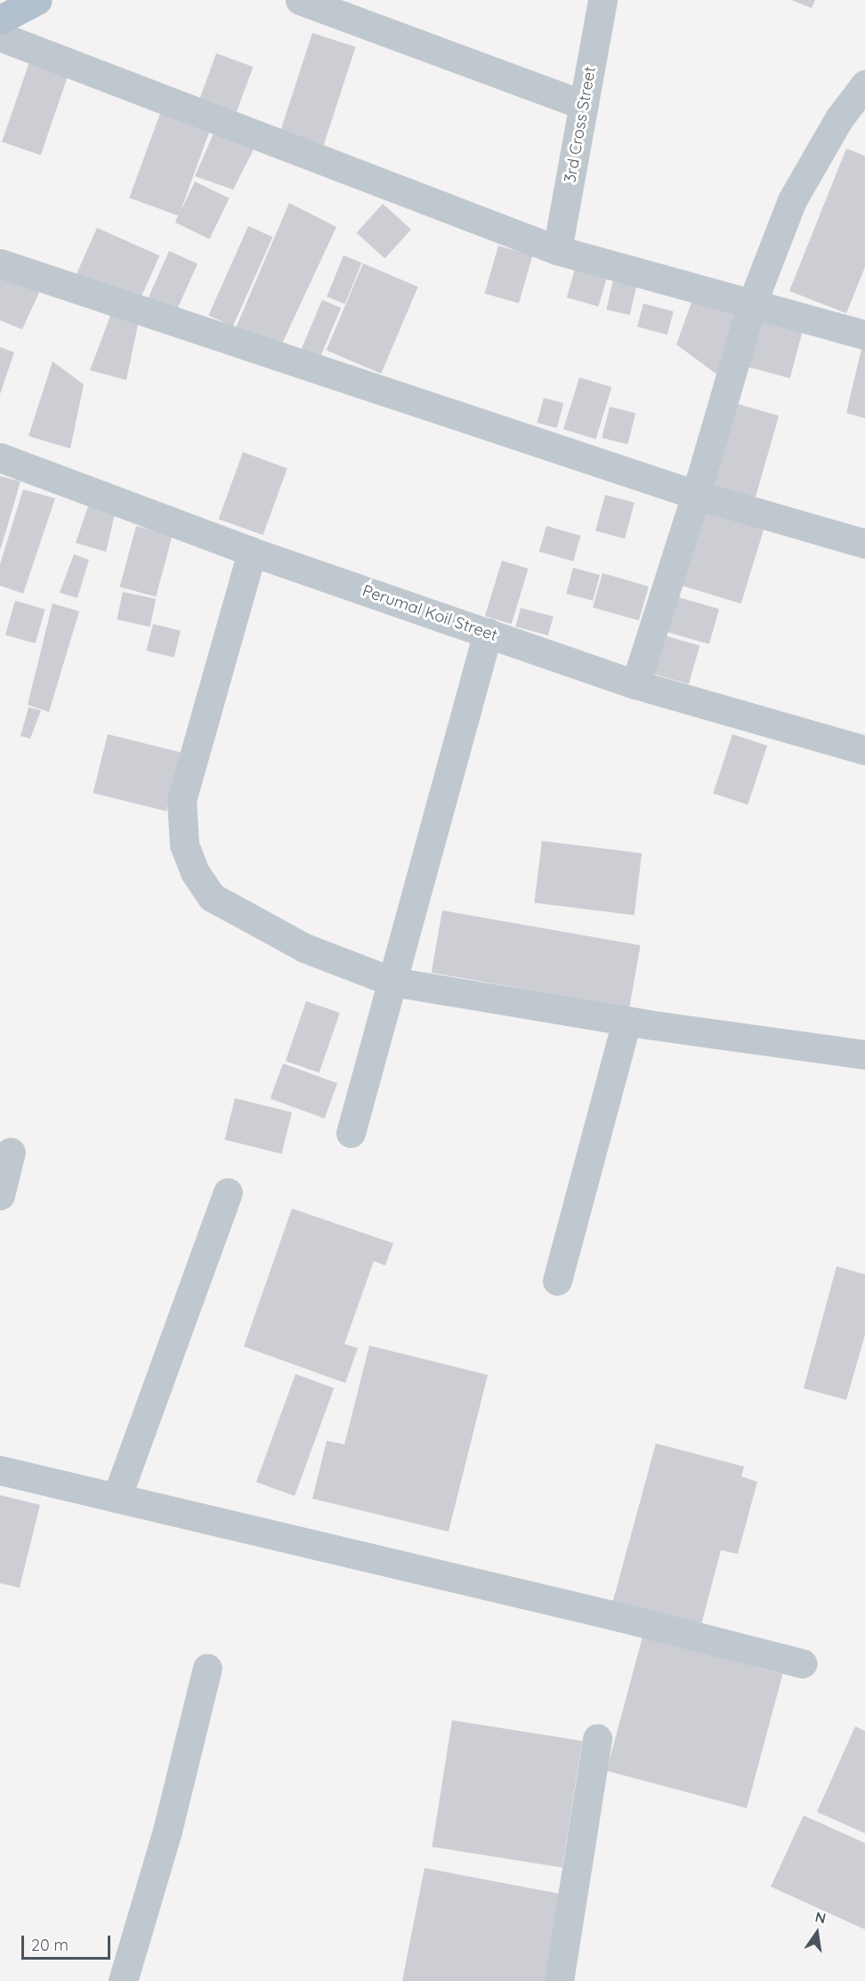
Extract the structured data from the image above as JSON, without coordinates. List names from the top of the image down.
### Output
{
  "streets": {
    "street": ["3rd Cross Street", "Perumal Koil Street"]
  },
  "scale_bar": "20 m",
  "north": "top"
}
